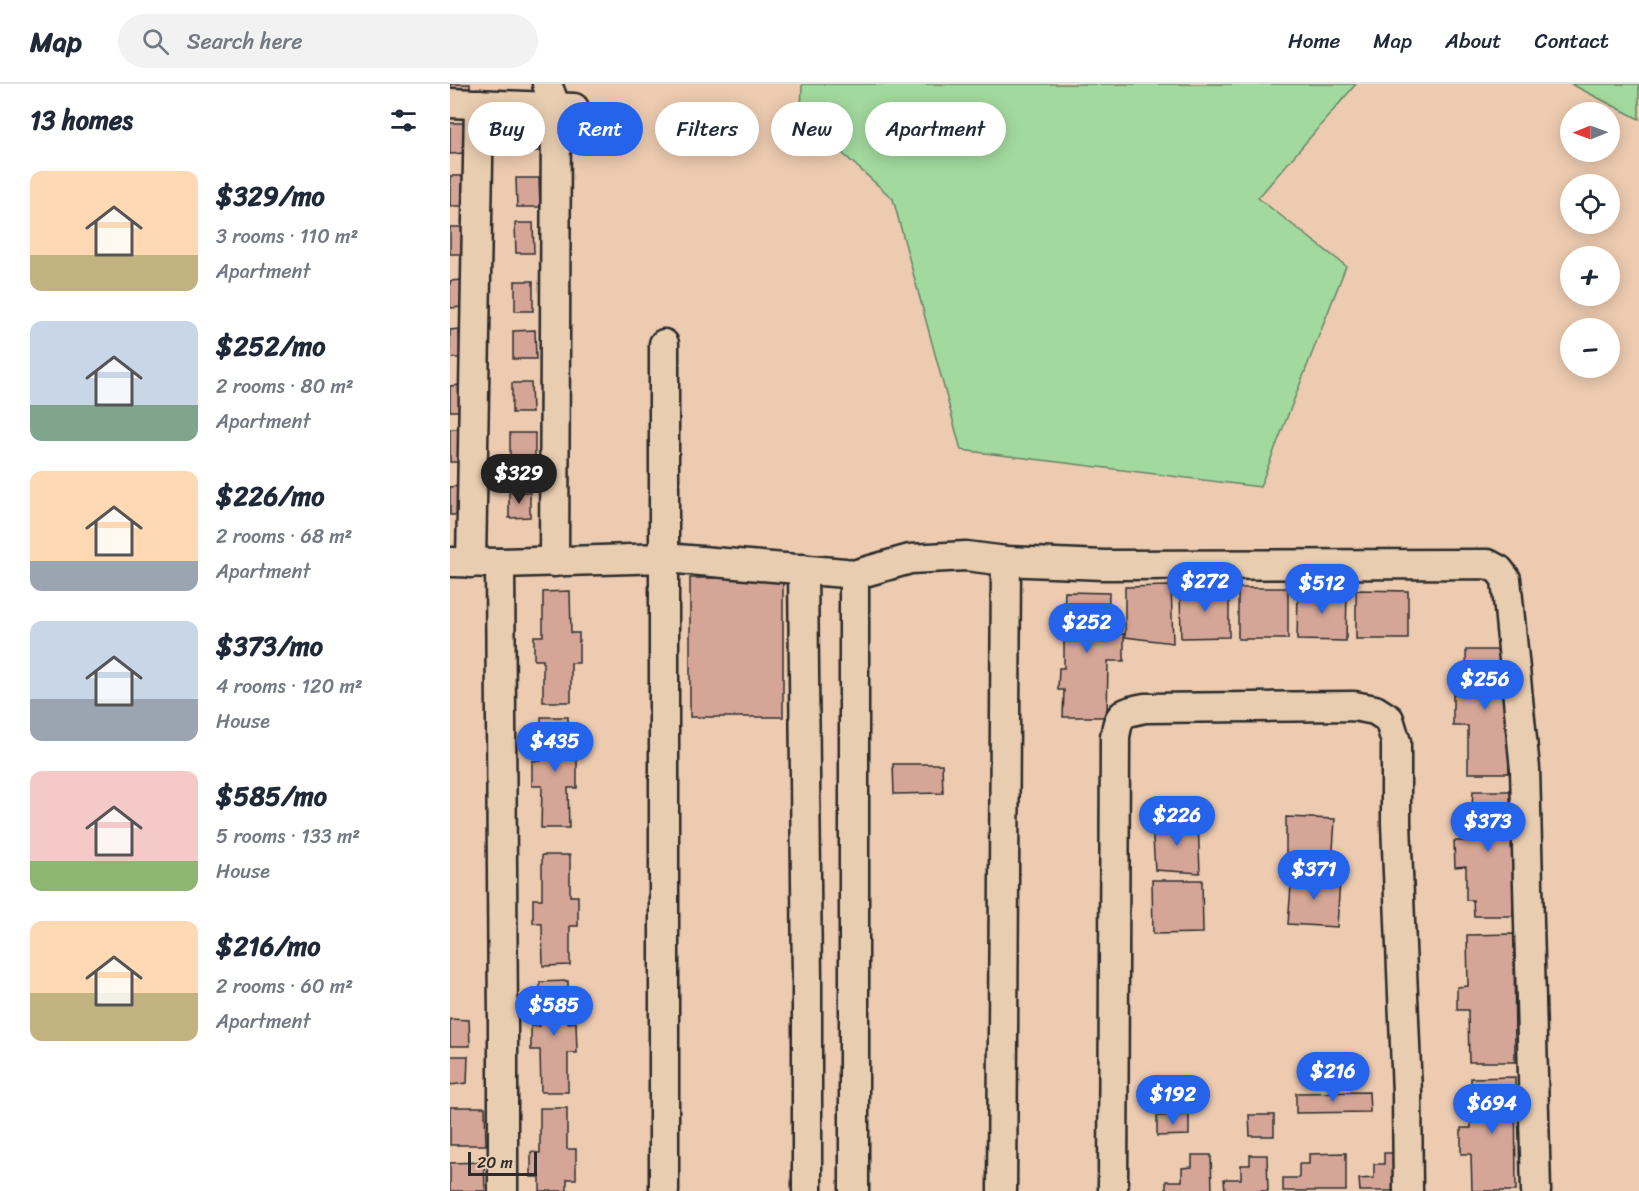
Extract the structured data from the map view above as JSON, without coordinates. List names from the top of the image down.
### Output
{
  "scale_bar": "20 m",
  "north": "left",
  "page": {
    "header": "Map",
    "search": "Search here",
    "nav": [
      "Home",
      "Map",
      "About",
      "Contact"
    ],
    "heading": "13 homes",
    "map_buttons": ["+", "−"],
    "chip": [
      "Buy",
      "Rent",
      "Filters",
      "New",
      "Apartment"
    ],
    "list": [
      {
        "name": "$329/mo",
        "note": "3 rooms · 110 m² · Apartment"
      },
      {
        "name": "$252/mo",
        "note": "2 rooms · 80 m² · Apartment"
      },
      {
        "name": "$226/mo",
        "note": "2 rooms · 68 m² · Apartment"
      },
      {
        "name": "$373/mo",
        "note": "4 rooms · 120 m² · House"
      },
      {
        "name": "$585/mo",
        "note": "5 rooms · 133 m² · House"
      },
      {
        "name": "$216/mo",
        "note": "2 rooms · 60 m² · Apartment"
      }
    ],
    "price": [
      "$329",
      "$272",
      "$512",
      "$252",
      "$256",
      "$435",
      "$226",
      "$373",
      "$371",
      "$585",
      "$216",
      "$192",
      "$694"
    ],
    "scale": "20 m"
  }
}
